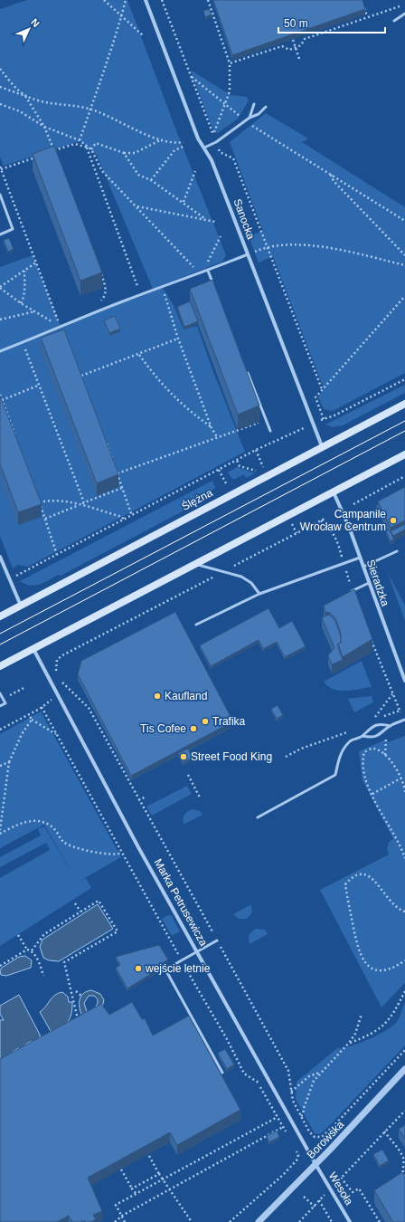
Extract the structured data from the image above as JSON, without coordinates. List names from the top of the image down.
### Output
{
  "streets": {
    "main road": ["Ślężna"],
    "street": [
      "Sanocka",
      "Sieradzka",
      "Marka Petrusewicza",
      "Borowska",
      "Wesoła"
    ]
  },
  "crossings": [
    ["Sanocka", "Ślężna"],
    ["Marka Petrusewicza", "Borowska"],
    ["Marka Petrusewicza", "Wesoła"],
    ["Borowska", "Wesoła"]
  ],
  "places": [
    "Campanile Wrocław Centrum",
    "Kaufland",
    "Trafika",
    "Tis Cofee",
    "Street Food King",
    "wejście letnie"
  ],
  "scale_bar": "50 m",
  "north": "top right"
}
